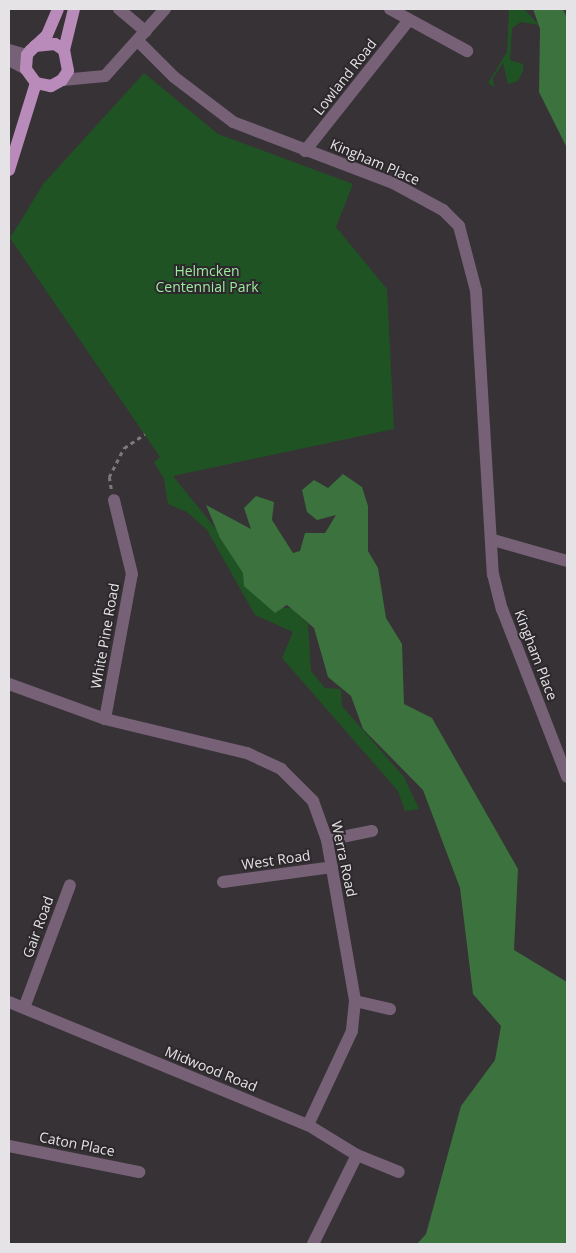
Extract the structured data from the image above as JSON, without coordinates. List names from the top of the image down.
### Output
{
  "streets": {
    "street": [
      "Lowland Road",
      "Kingham Place",
      "White Pine Road",
      "Werra Road",
      "West Road",
      "Gair Road",
      "Midwood Road",
      "Caton Place"
    ]
  },
  "crossings": [
    ["Lowland Road", "Kingham Place"],
    ["White Pine Road", "Werra Road"],
    ["Werra Road", "West Road"],
    ["Werra Road", "Midwood Road"],
    ["Gair Road", "Midwood Road"]
  ],
  "parks": ["Helmcken Centennial Park"]
}
